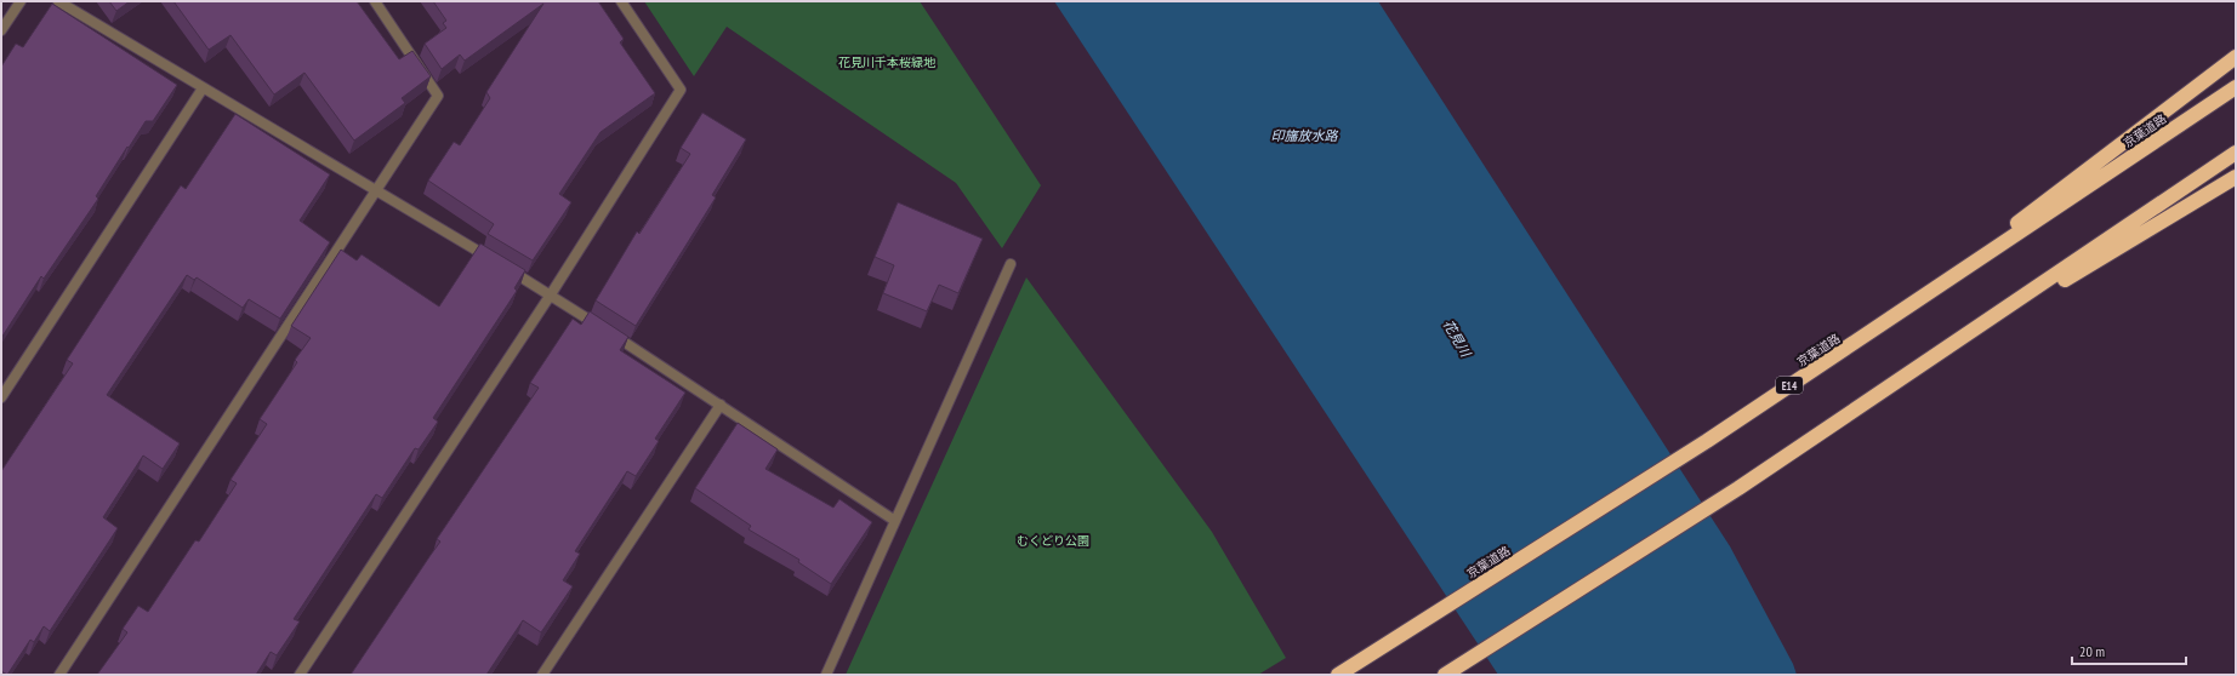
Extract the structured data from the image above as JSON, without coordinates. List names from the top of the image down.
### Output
{
  "streets": {
    "highway": ["京葉道路", "E14"]
  },
  "water": ["印旛放水路", "花見川"],
  "parks": ["花見川千本桜緑地", "むくどり公園"],
  "scale_bar": "20 m"
}
